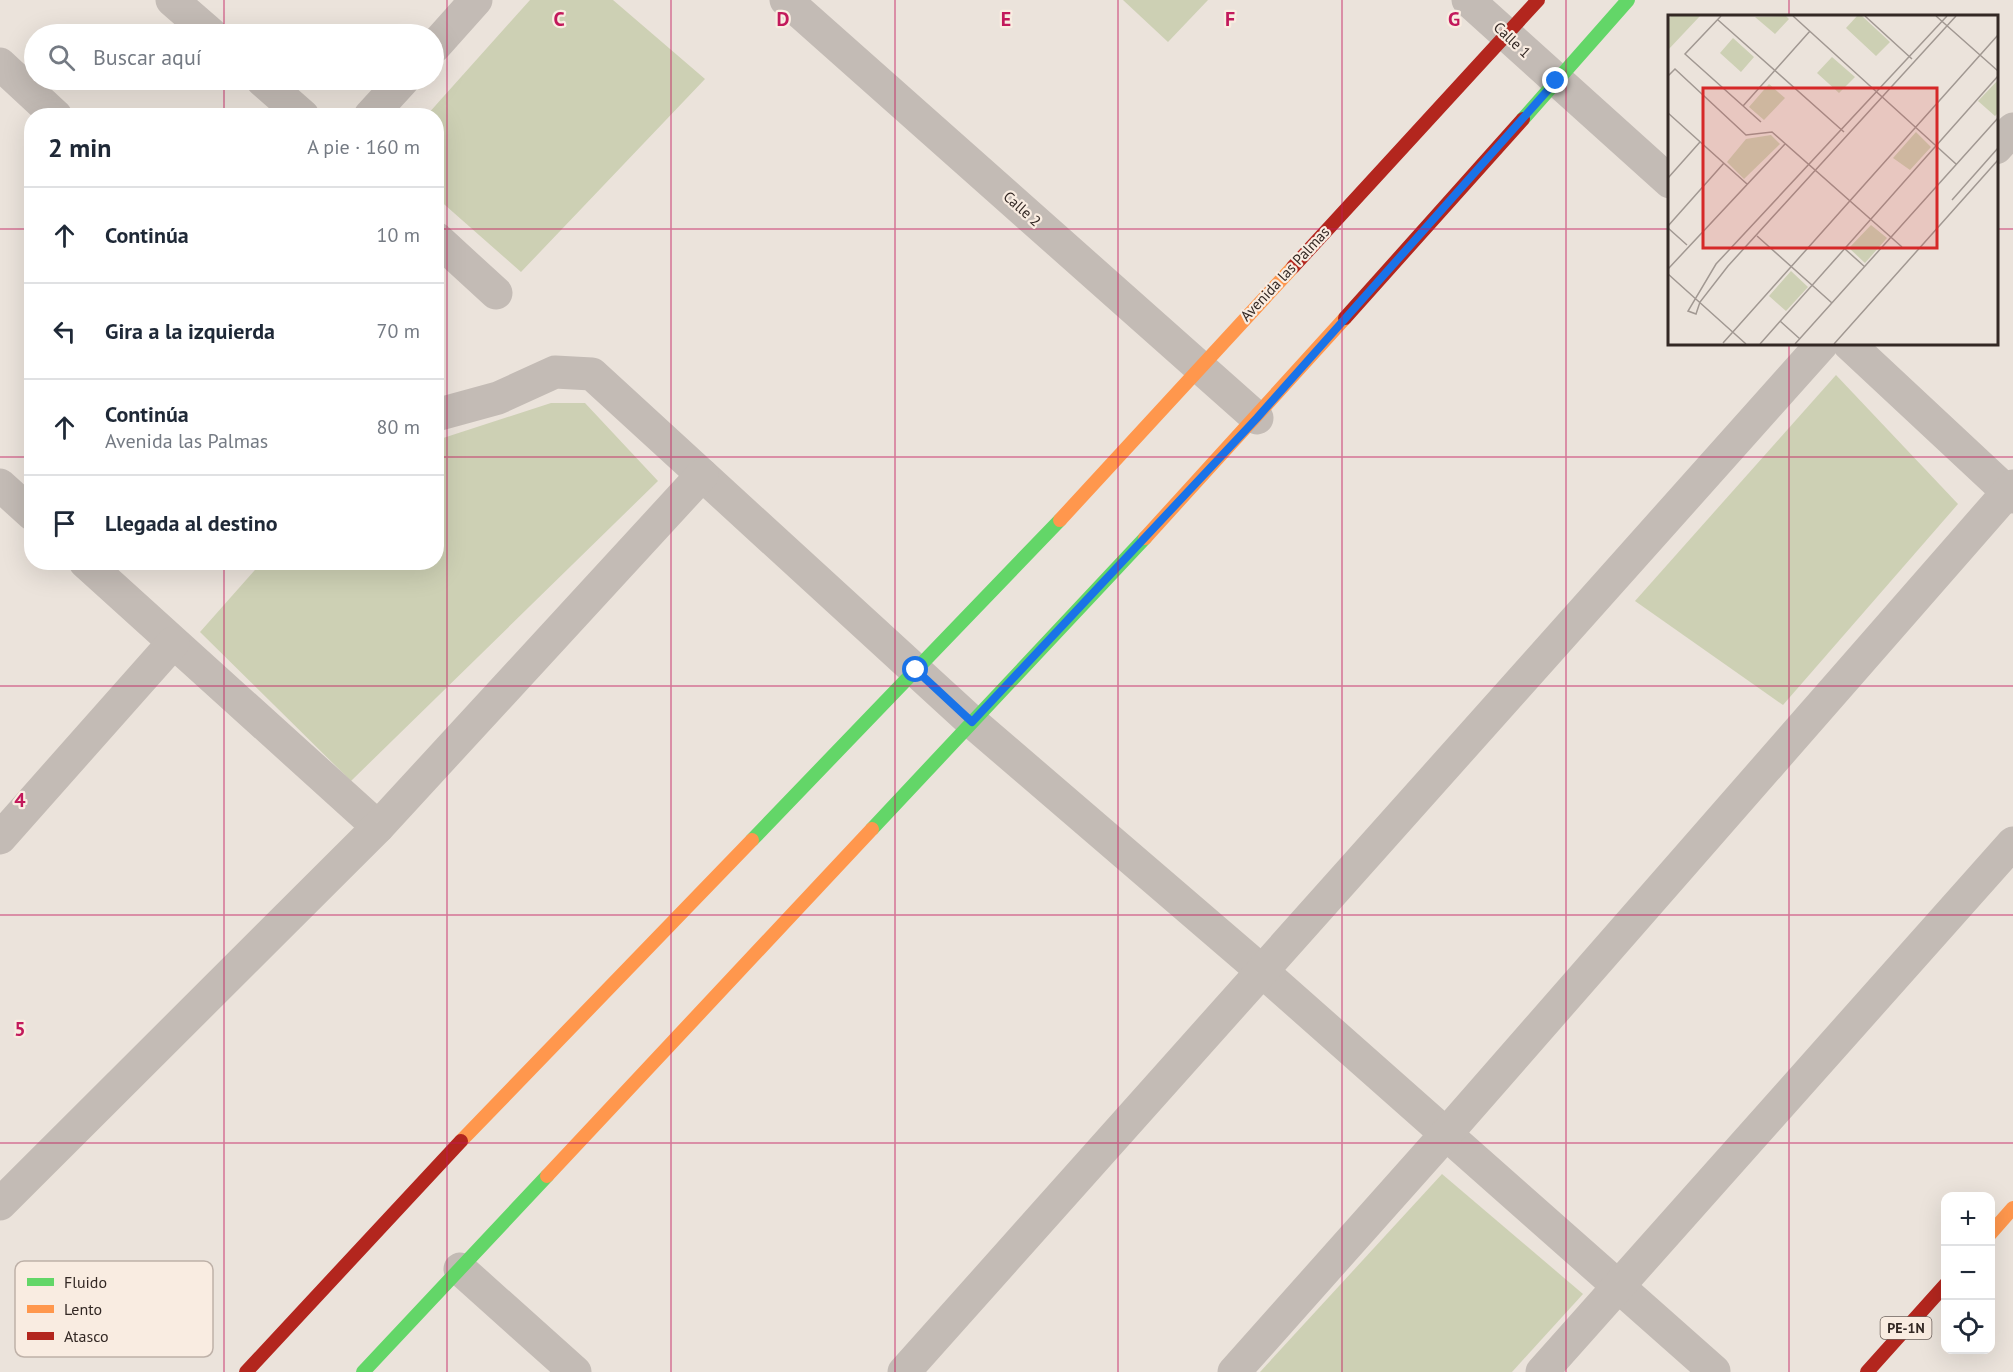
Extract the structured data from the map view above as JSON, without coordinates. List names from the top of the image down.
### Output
{
  "streets": {
    "main road": ["Avenida las Palmas", "PE-1N"],
    "street": ["Calle 1", "Calle 2"]
  },
  "crossings": [
    ["Calle 1", "Avenida las Palmas"],
    ["Calle 2", "Avenida las Palmas"]
  ],
  "legend": ["Fluido", "Lento", "Atasco"],
  "page": {
    "search": "Buscar aquí",
    "heading": ["2 min", "A pie · 160 m"],
    "list": [
      ["Continúa", "10 m"],
      ["Gira a la izquierda", "70 m"],
      ["Continúa", "Avenida las Palmas", "80 m"],
      "Llegada al destino"
    ],
    "map_buttons": ["+", "−"]
  },
  "grid": {
    "columns": [
      "C",
      "D",
      "E",
      "F",
      "G"
    ],
    "rows": ["4", "5"]
  }
}
